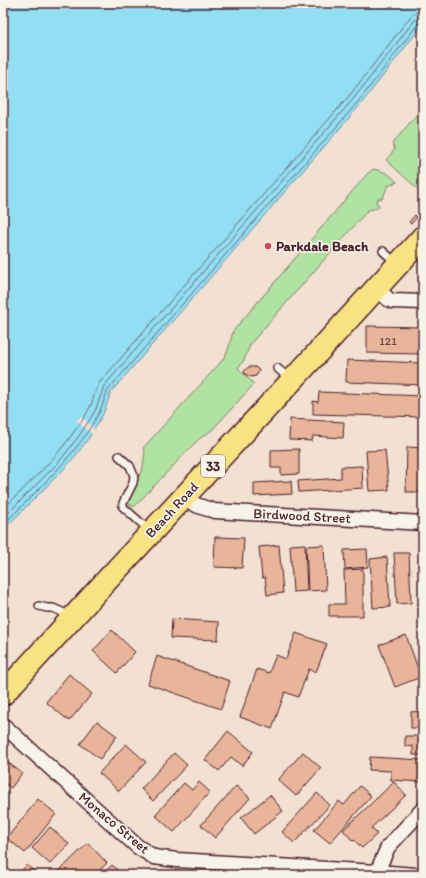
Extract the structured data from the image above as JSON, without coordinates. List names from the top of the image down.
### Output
{
  "streets": {
    "main road": ["33", "Beach Road"],
    "street": ["Birdwood Street", "Monaco Street"]
  },
  "crossings": [
    ["Beach Road", "Birdwood Street"]
  ],
  "places": ["Parkdale Beach"],
  "house_numbers": ["121"]
}
